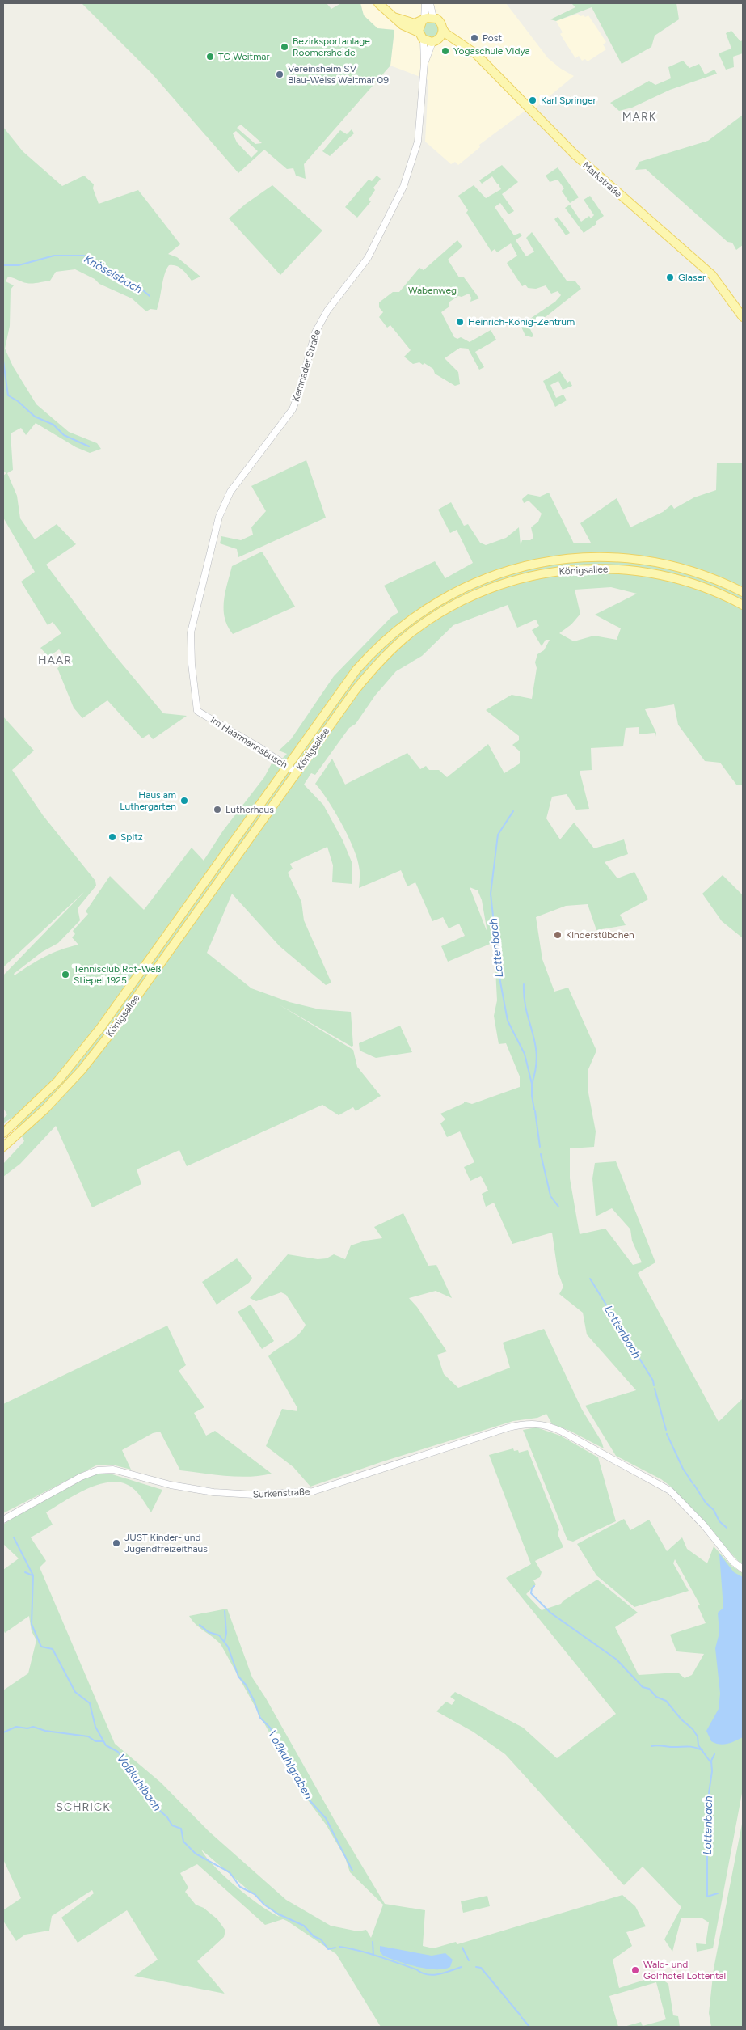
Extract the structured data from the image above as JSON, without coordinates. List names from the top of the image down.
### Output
{
  "streets": {
    "main road": ["Markstraße", "Königsallee"],
    "street": ["Kemnader Straße", "Im Haarmannsbusch", "Surkenstraße"]
  },
  "crossings": [
    ["Markstraße", "Kemnader Straße"],
    ["Kemnader Straße", "Im Haarmannsbusch"],
    ["Königsallee", "Im Haarmannsbusch"]
  ],
  "districts": ["MARK", "HAAR", "SCHRICK"],
  "water": [
    "Knöselsbach",
    "Lottenbach",
    "Voßkuhlgraben",
    "Voßkuhlbach"
  ],
  "parks": ["Wabenweg"],
  "places": [
    "Post",
    "Bezirksportanlage Roomersheide",
    "Yogaschule Vidya",
    "TC Weitmar",
    "Vereinsheim SV Blau-Weiss Weitmar 09",
    "Karl Springer",
    "Glaser",
    "Heinrich-König-Zentrum",
    "Haus am Luthergarten",
    "Lutherhaus",
    "Spitz",
    "Kinderstübchen",
    "Tennisclub Rot-Weß Stiepel 1925",
    "JUST Kinder- und Jugendfreizeithaus",
    "Wald- und Golfhotel Lottental"
  ]
}
